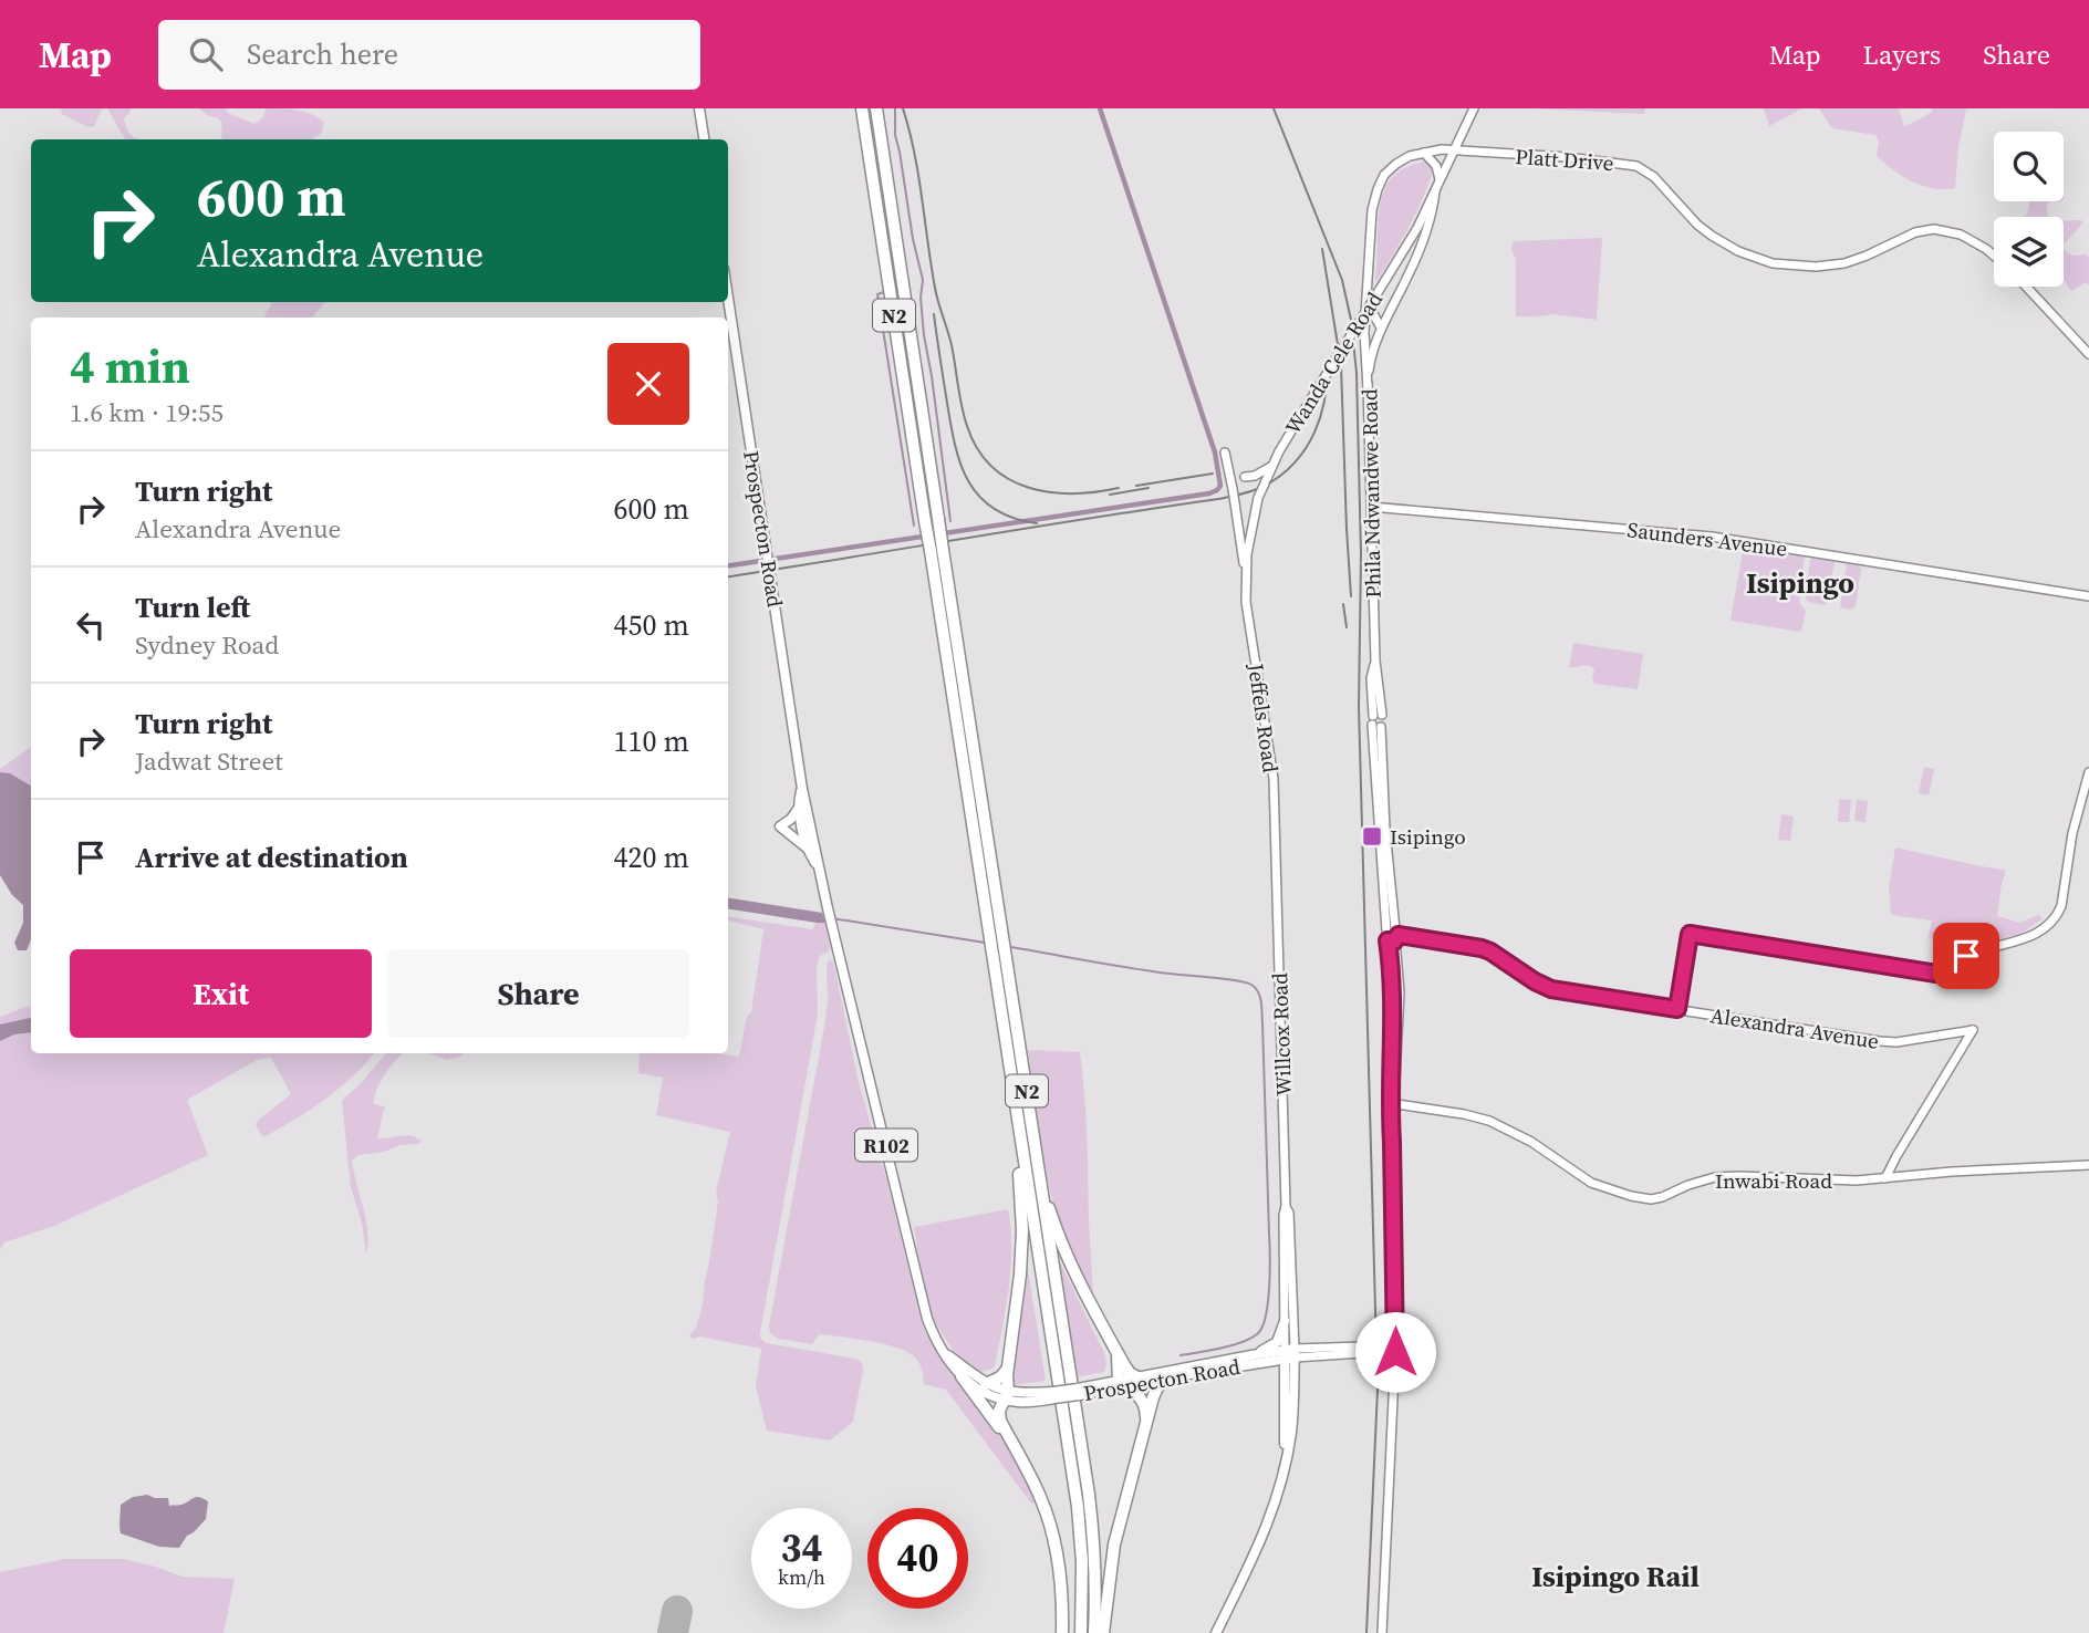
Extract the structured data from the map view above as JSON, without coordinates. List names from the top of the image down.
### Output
{
  "streets": {
    "highway": ["N2"],
    "main road": ["Prospecton Road", "R102"],
    "street": [
      "Platt Drive",
      "Wanda Cele Road",
      "Phila Ndwandwe Road",
      "Saunders Avenue",
      "Jeffels Road",
      "Alexandra Avenue",
      "Willcox Road",
      "Inwabi Road"
    ]
  },
  "crossings": [
    ["Platt Drive", "Wanda Cele Road"],
    ["Platt Drive", "Phila Ndwandwe Road"],
    ["Wanda Cele Road", "Phila Ndwandwe Road"],
    ["Wanda Cele Road", "Jeffels Road"],
    ["Phila Ndwandwe Road", "Prospecton Road"],
    ["Phila Ndwandwe Road", "Saunders Avenue"],
    ["Phila Ndwandwe Road", "Alexandra Avenue"],
    ["Phila Ndwandwe Road", "Inwabi Road"],
    ["Prospecton Road", "Willcox Road"],
    ["Prospecton Road", "R102"],
    ["Jeffels Road", "Willcox Road"],
    ["Alexandra Avenue", "Inwabi Road"]
  ],
  "districts": ["Isipingo", "Isipingo Rail"],
  "places": {
    "transit": ["Isipingo"]
  },
  "page": {
    "header": "Map",
    "search": "Search here",
    "nav": ["Map", "Layers", "Share"],
    "turn": ["600 m", "Alexandra Avenue"],
    "heading": ["4 min", "1.6 km · 19:55"],
    "list": [
      {
        "name": "Turn right",
        "note": "Alexandra Avenue",
        "value": "600 m"
      },
      {
        "name": "Turn left",
        "note": "Sydney Road",
        "value": "450 m"
      },
      {
        "name": "Turn right",
        "note": "Jadwat Street",
        "value": "110 m"
      },
      {
        "name": "Arrive at destination",
        "value": "420 m"
      }
    ],
    "buttons": ["Exit", "Share"],
    "speed": "34 km/h",
    "limit": "40"
  }
}
